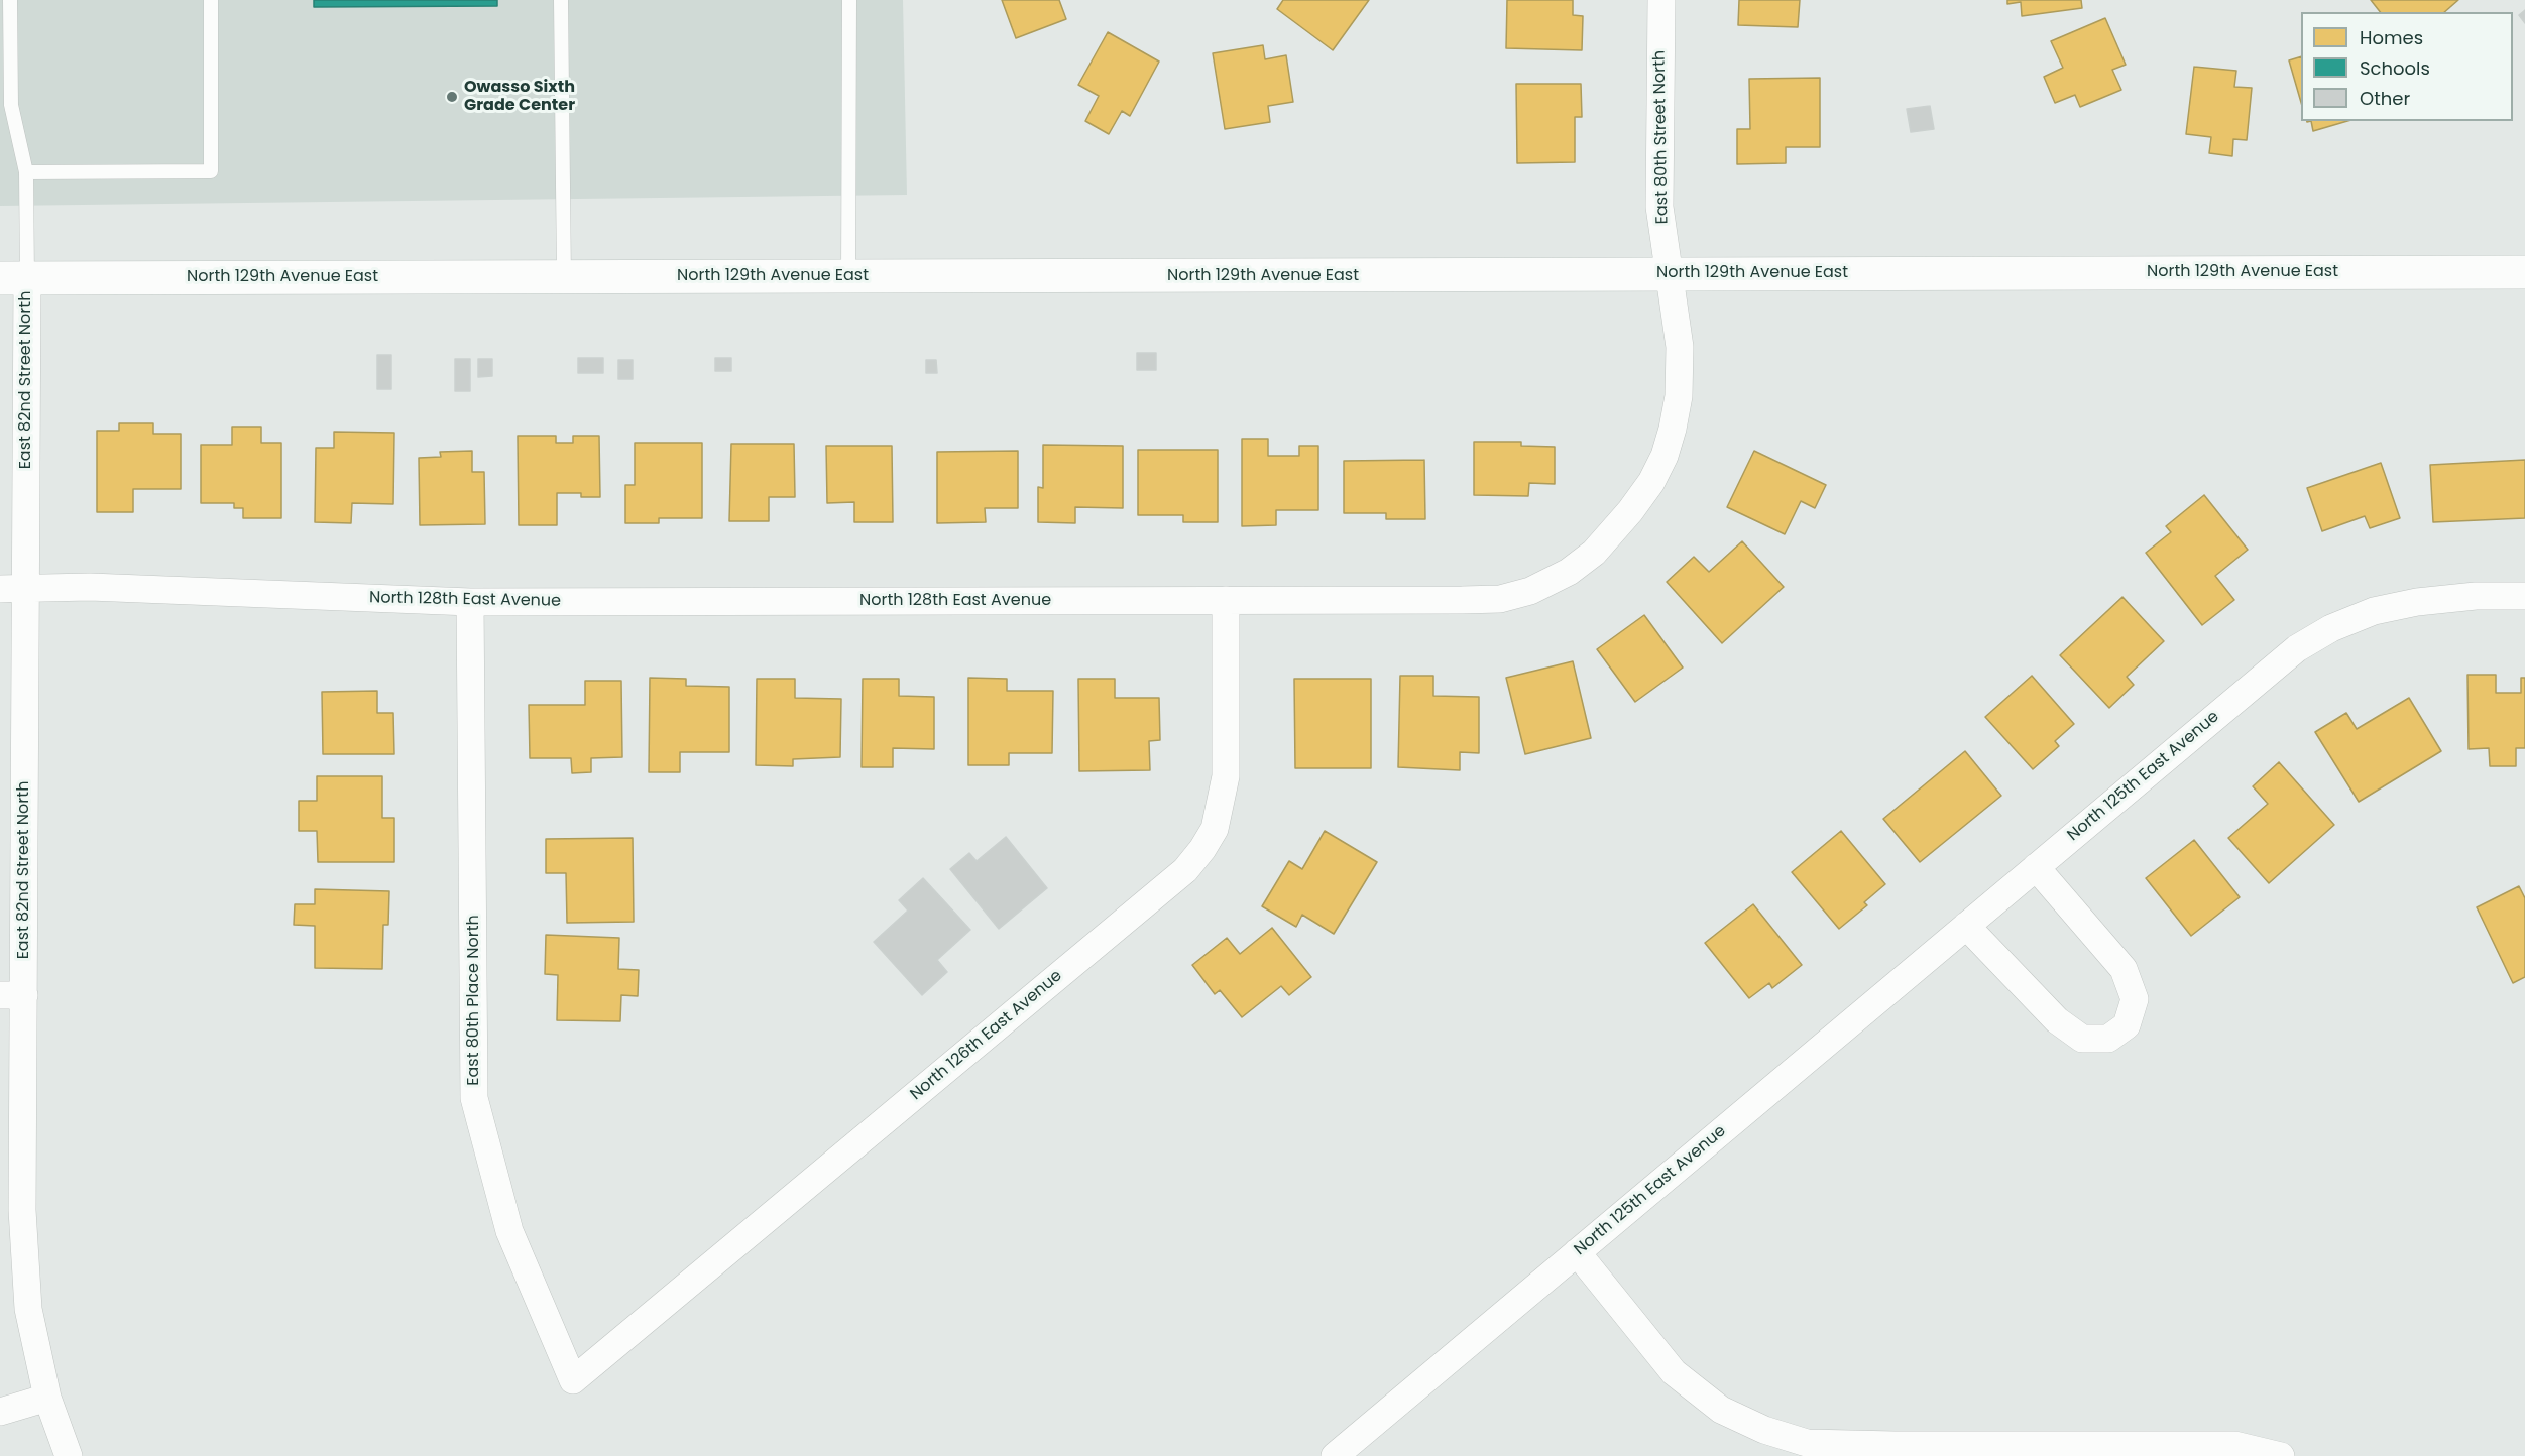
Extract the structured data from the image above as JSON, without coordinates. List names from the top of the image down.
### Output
{
  "streets": {
    "main road": ["North 129th Avenue East"],
    "street": [
      "East 80th Street North",
      "East 82nd Street North",
      "North 128th East Avenue",
      "North 125th East Avenue",
      "East 80th Place North",
      "North 126th East Avenue"
    ]
  },
  "crossings": [
    ["East 80th Street North", "North 129th Avenue East"],
    ["East 80th Street North", "North 128th East Avenue"],
    ["North 129th Avenue East", "East 82nd Street North"],
    ["North 129th Avenue East", "North 128th East Avenue"],
    ["East 82nd Street North", "North 128th East Avenue"],
    ["North 128th East Avenue", "East 80th Place North"],
    ["North 128th East Avenue", "North 126th East Avenue"],
    ["East 80th Place North", "North 126th East Avenue"]
  ],
  "places": ["Owasso Sixth Grade Center"],
  "legend": ["Homes", "Schools", "Other"]
}
